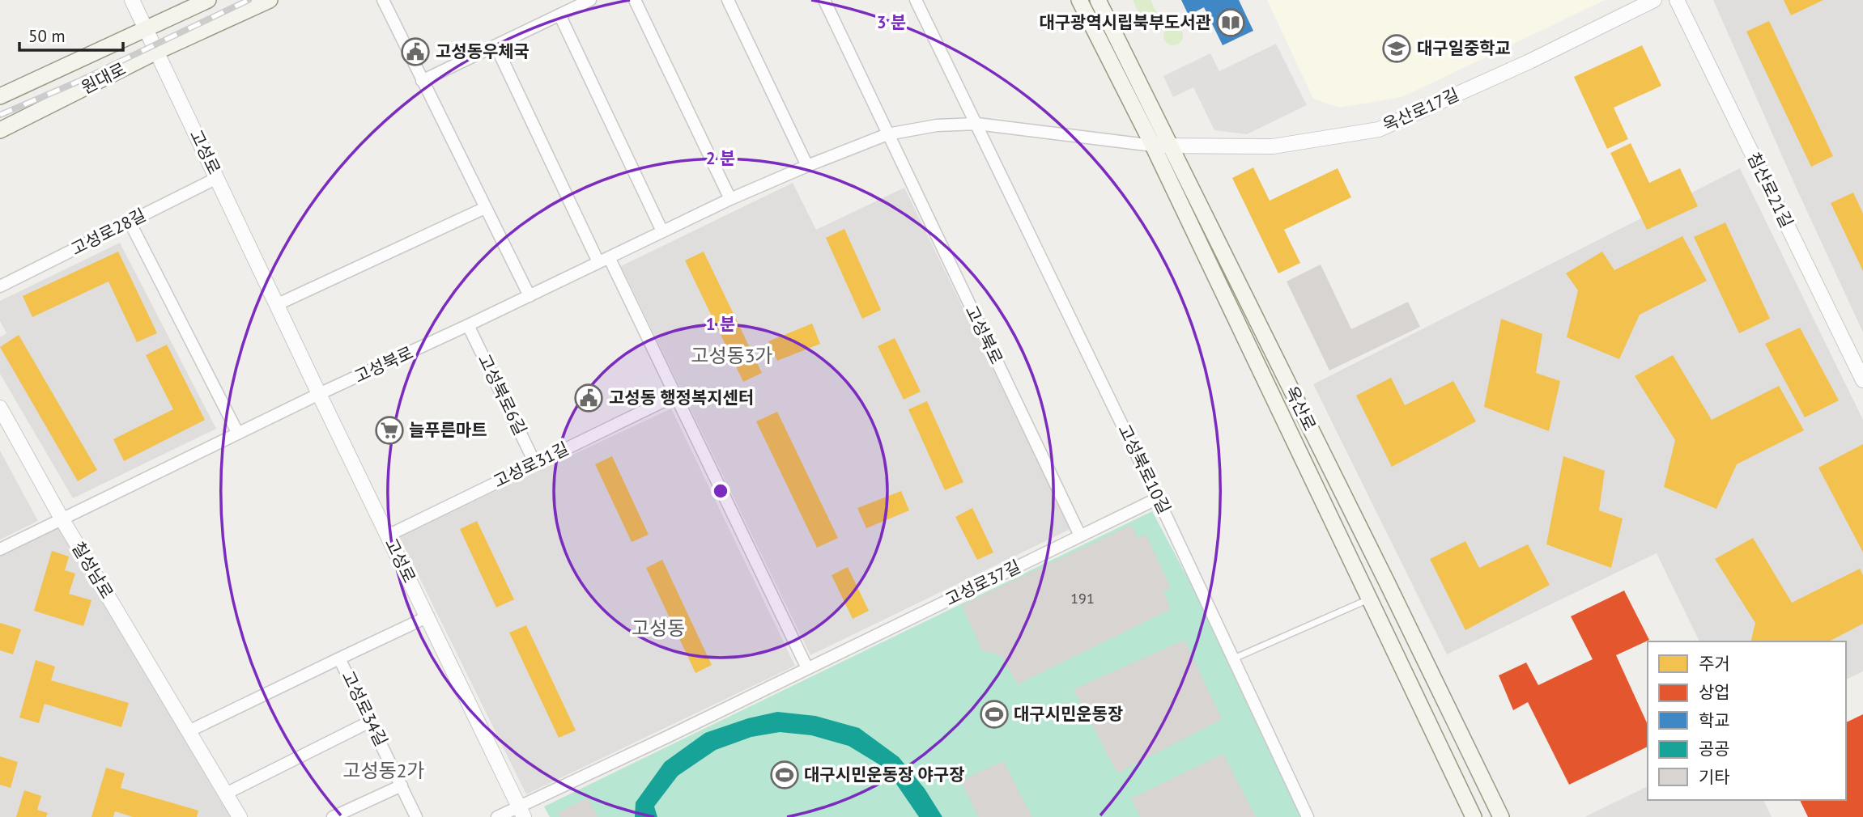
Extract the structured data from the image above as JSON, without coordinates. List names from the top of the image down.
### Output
{
  "streets": {
    "main road": ["원대로", "옥산로"],
    "street": [
      "옥산로17길",
      "고성로",
      "침산로21길",
      "고성로28길",
      "고성북로",
      "고성북로6길",
      "고성로31길",
      "고성북로10길",
      "칠성남로",
      "고성로37길",
      "고성로34길"
    ]
  },
  "crossings": [
    ["원대로", "고성로"],
    ["옥산로17길", "고성북로"],
    ["옥산로17길", "옥산로"],
    ["고성로", "고성로28길"],
    ["고성로", "고성북로"],
    ["고성로", "고성로31길"],
    ["고성로", "고성로37길"],
    ["고성로", "고성로34길"],
    ["고성북로", "고성북로6길"],
    ["고성북로", "옥산로"],
    ["고성북로", "고성북로10길"],
    ["고성북로", "칠성남로"],
    ["고성북로", "고성로37길"],
    ["고성북로6길", "고성로31길"],
    ["고성북로10길", "고성로37길"]
  ],
  "districts": ["고성동3가", "고성동", "고성동2가"],
  "places": {
    "library": ["대구광역시립북부도서관"],
    "school or university": ["대구일중학교"],
    "public building": ["고성동우체국", "고성동 행정복지센터"],
    "supermarket": ["늘푸른마트"],
    "sports": ["대구시민운동장", "대구시민운동장 야구장"]
  },
  "house_numbers": ["191"],
  "legend": [
    "주거",
    "상업",
    "학교",
    "공공",
    "기타"
  ],
  "scale_bar": "50 m",
  "rings": ["3 분", "2 분", "1 분"]
}
